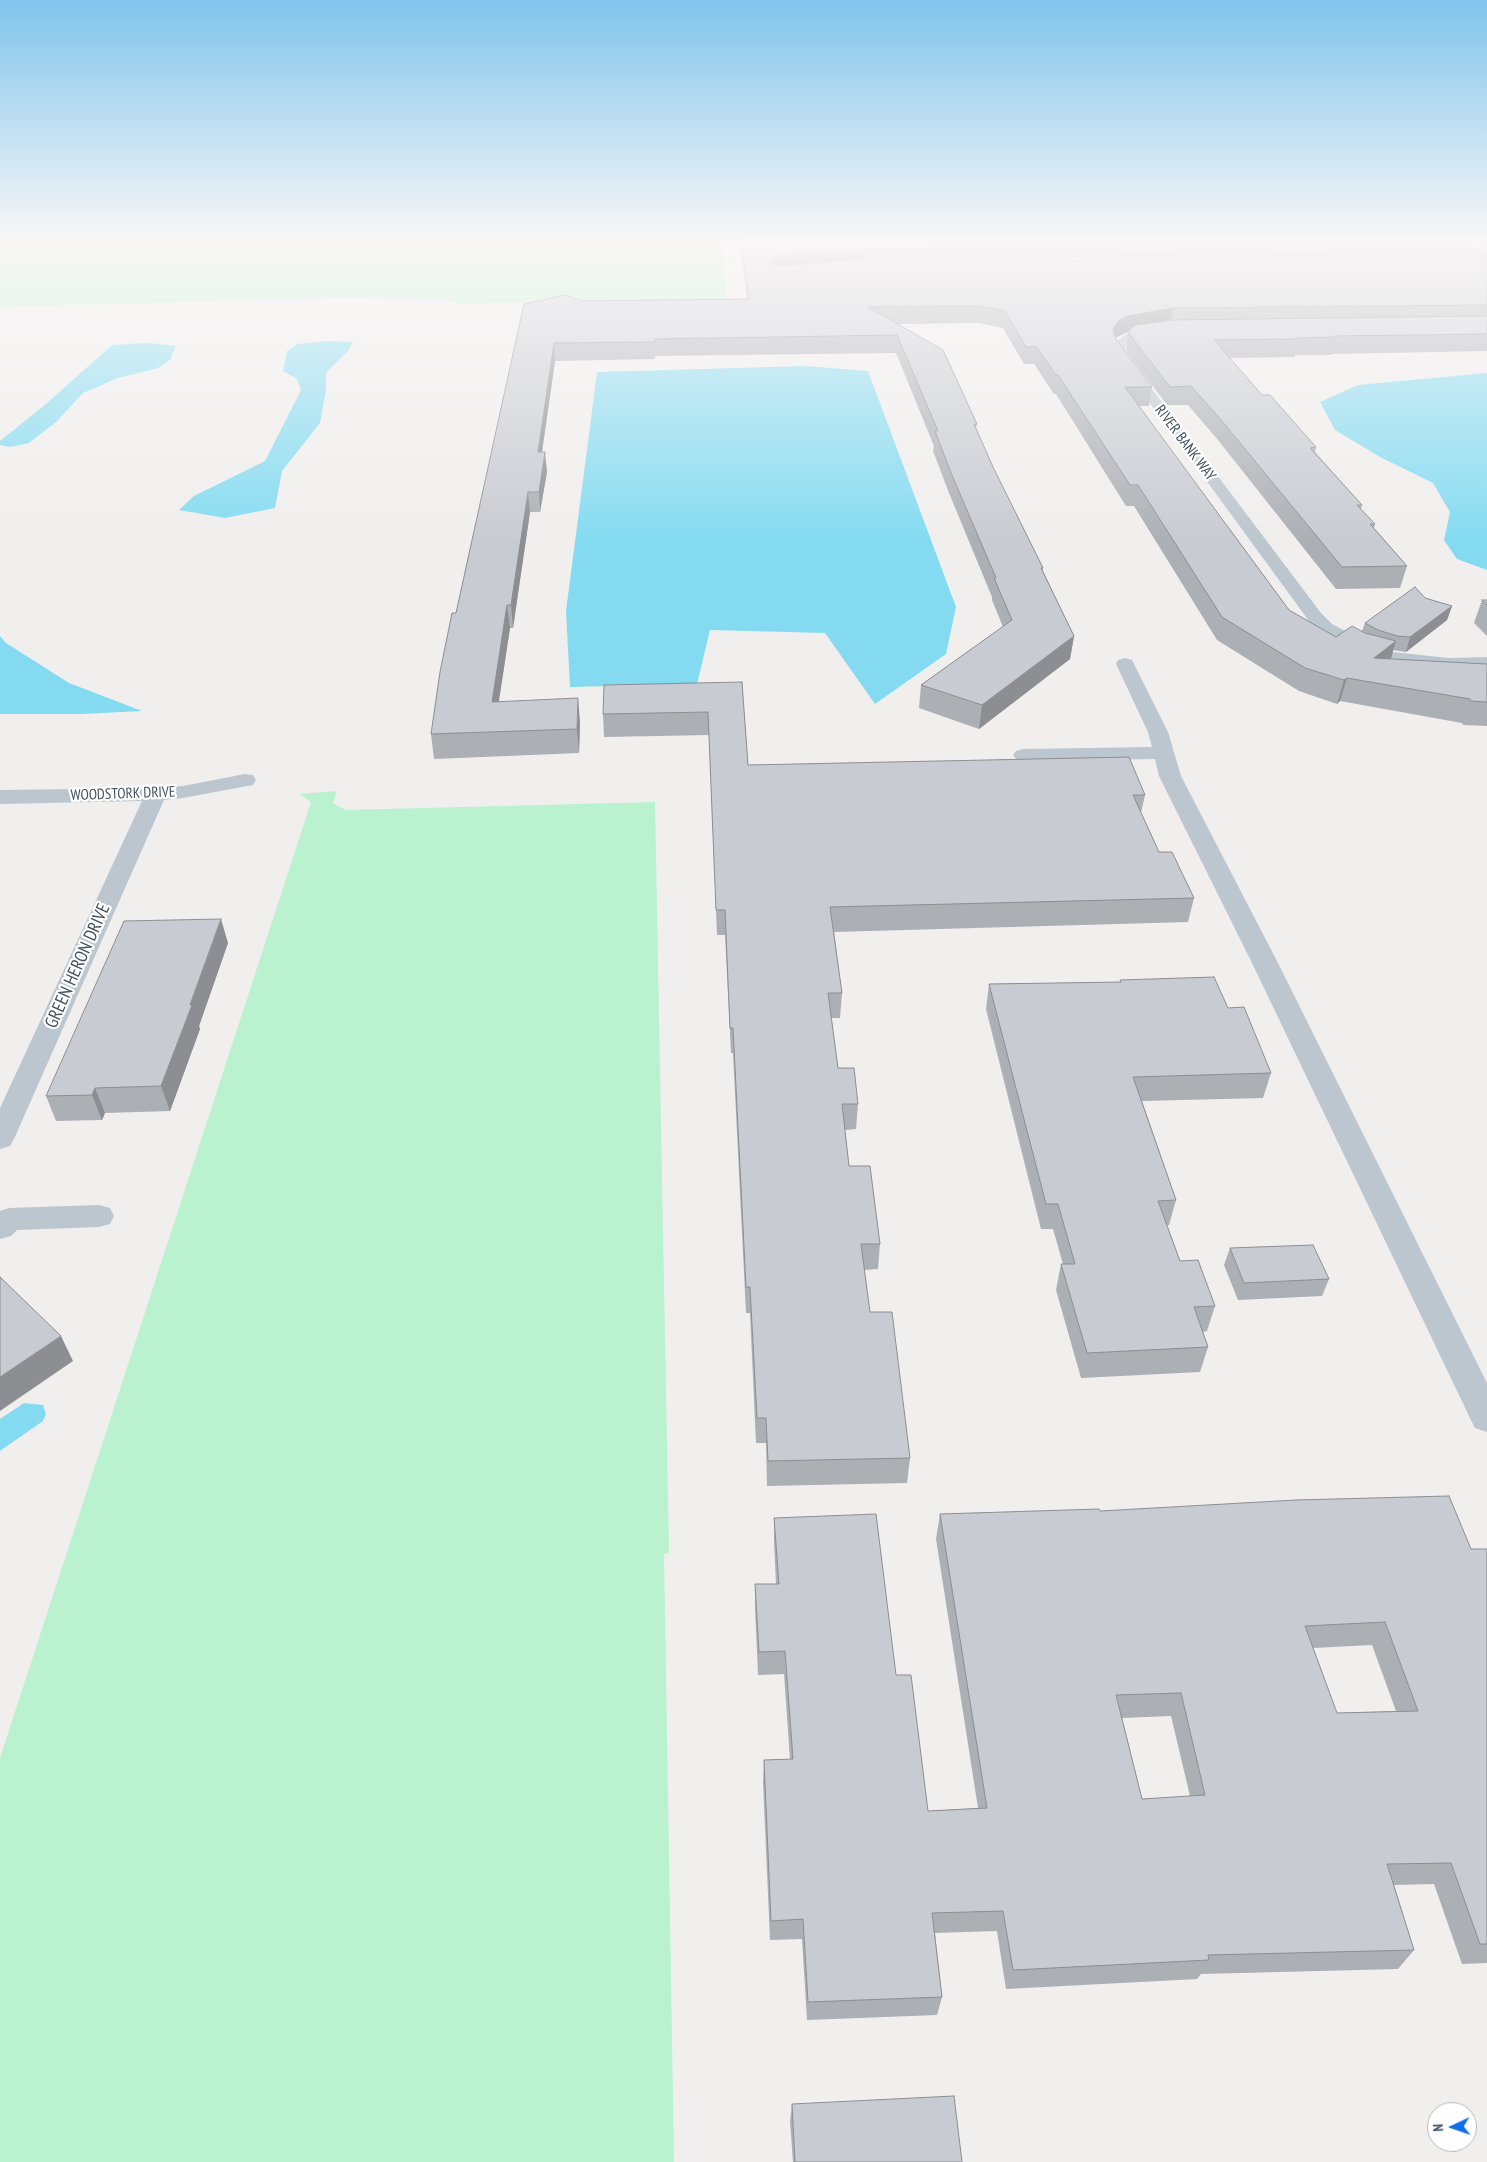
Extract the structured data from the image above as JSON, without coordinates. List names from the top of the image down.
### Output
{
  "streets": {
    "street": ["RIVER BANK WAY", "WOODSTORK DRIVE", "GREEN HERON DRIVE"]
  },
  "crossings": [
    ["WOODSTORK DRIVE", "GREEN HERON DRIVE"]
  ],
  "north": "left"
}
